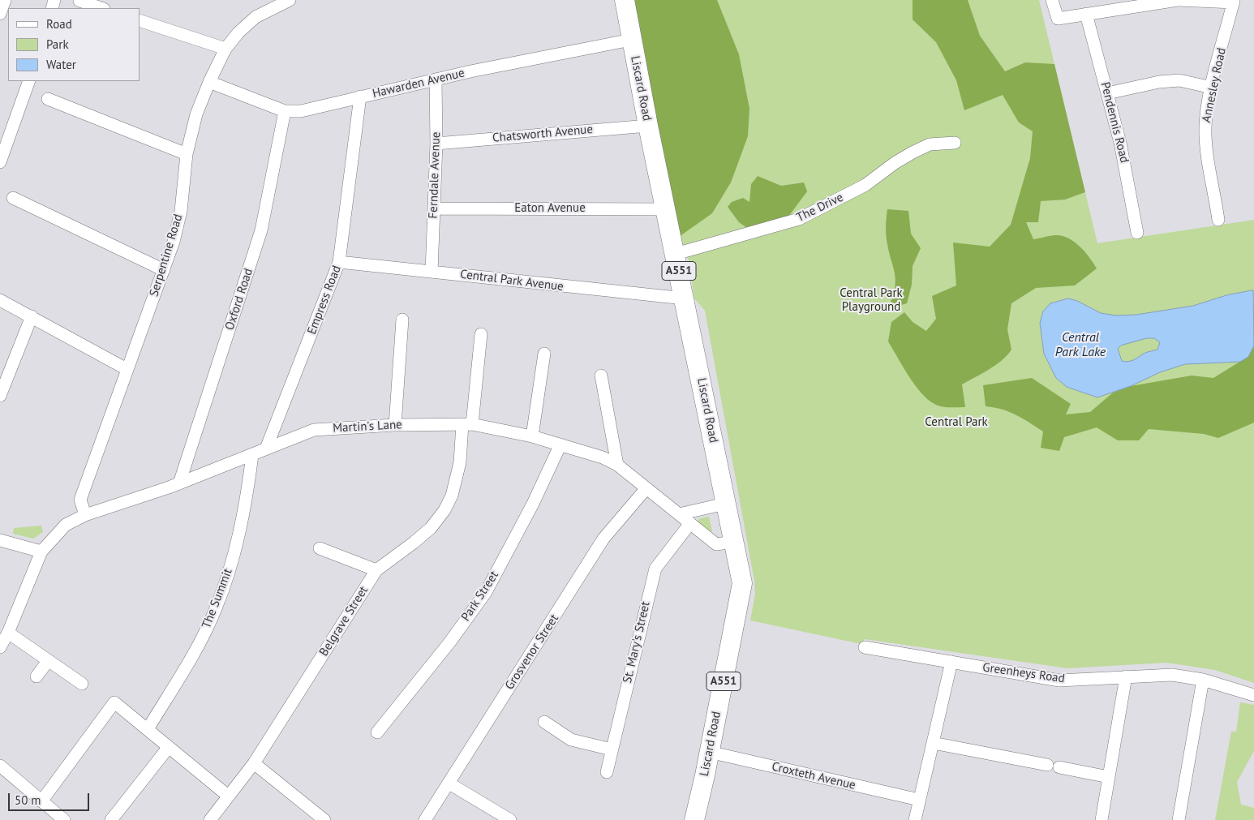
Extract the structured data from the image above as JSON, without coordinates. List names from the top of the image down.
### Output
{
  "streets": {
    "main road": ["Liscard Road", "A551"],
    "street": [
      "Hawarden Avenue",
      "Annesley Road",
      "Pendennis Road",
      "Chatsworth Avenue",
      "Ferndale Avenue",
      "The Drive",
      "Eaton Avenue",
      "Serpentine Road",
      "Central Park Avenue",
      "Oxford Road",
      "Empress Road",
      "Martin's Lane",
      "Park Street",
      "The Summit",
      "Belgrave Street",
      "St. Mary's Street",
      "Grosvenor Street",
      "Greenheys Road",
      "Croxteth Avenue"
    ]
  },
  "crossings": [
    ["Hawarden Avenue", "Liscard Road"],
    ["Hawarden Avenue", "Ferndale Avenue"],
    ["Hawarden Avenue", "Serpentine Road"],
    ["Hawarden Avenue", "Oxford Road"],
    ["Hawarden Avenue", "Empress Road"],
    ["Liscard Road", "Chatsworth Avenue"],
    ["Liscard Road", "The Drive"],
    ["Liscard Road", "Eaton Avenue"],
    ["Liscard Road", "Central Park Avenue"],
    ["Liscard Road", "Martin's Lane"],
    ["Liscard Road", "Croxteth Avenue"],
    ["Chatsworth Avenue", "Ferndale Avenue"],
    ["Ferndale Avenue", "Eaton Avenue"],
    ["Ferndale Avenue", "Central Park Avenue"],
    ["Serpentine Road", "Martin's Lane"],
    ["Central Park Avenue", "Empress Road"],
    ["Oxford Road", "Martin's Lane"],
    ["Empress Road", "Martin's Lane"],
    ["Martin's Lane", "Park Street"],
    ["Martin's Lane", "The Summit"],
    ["Martin's Lane", "Belgrave Street"],
    ["Martin's Lane", "St. Mary's Street"],
    ["Martin's Lane", "Grosvenor Street"]
  ],
  "water": ["Central Park Lake"],
  "parks": ["Central Park Playground", "Central Park"],
  "legend": ["Road", "Park", "Water"],
  "scale_bar": "50 m"
}
